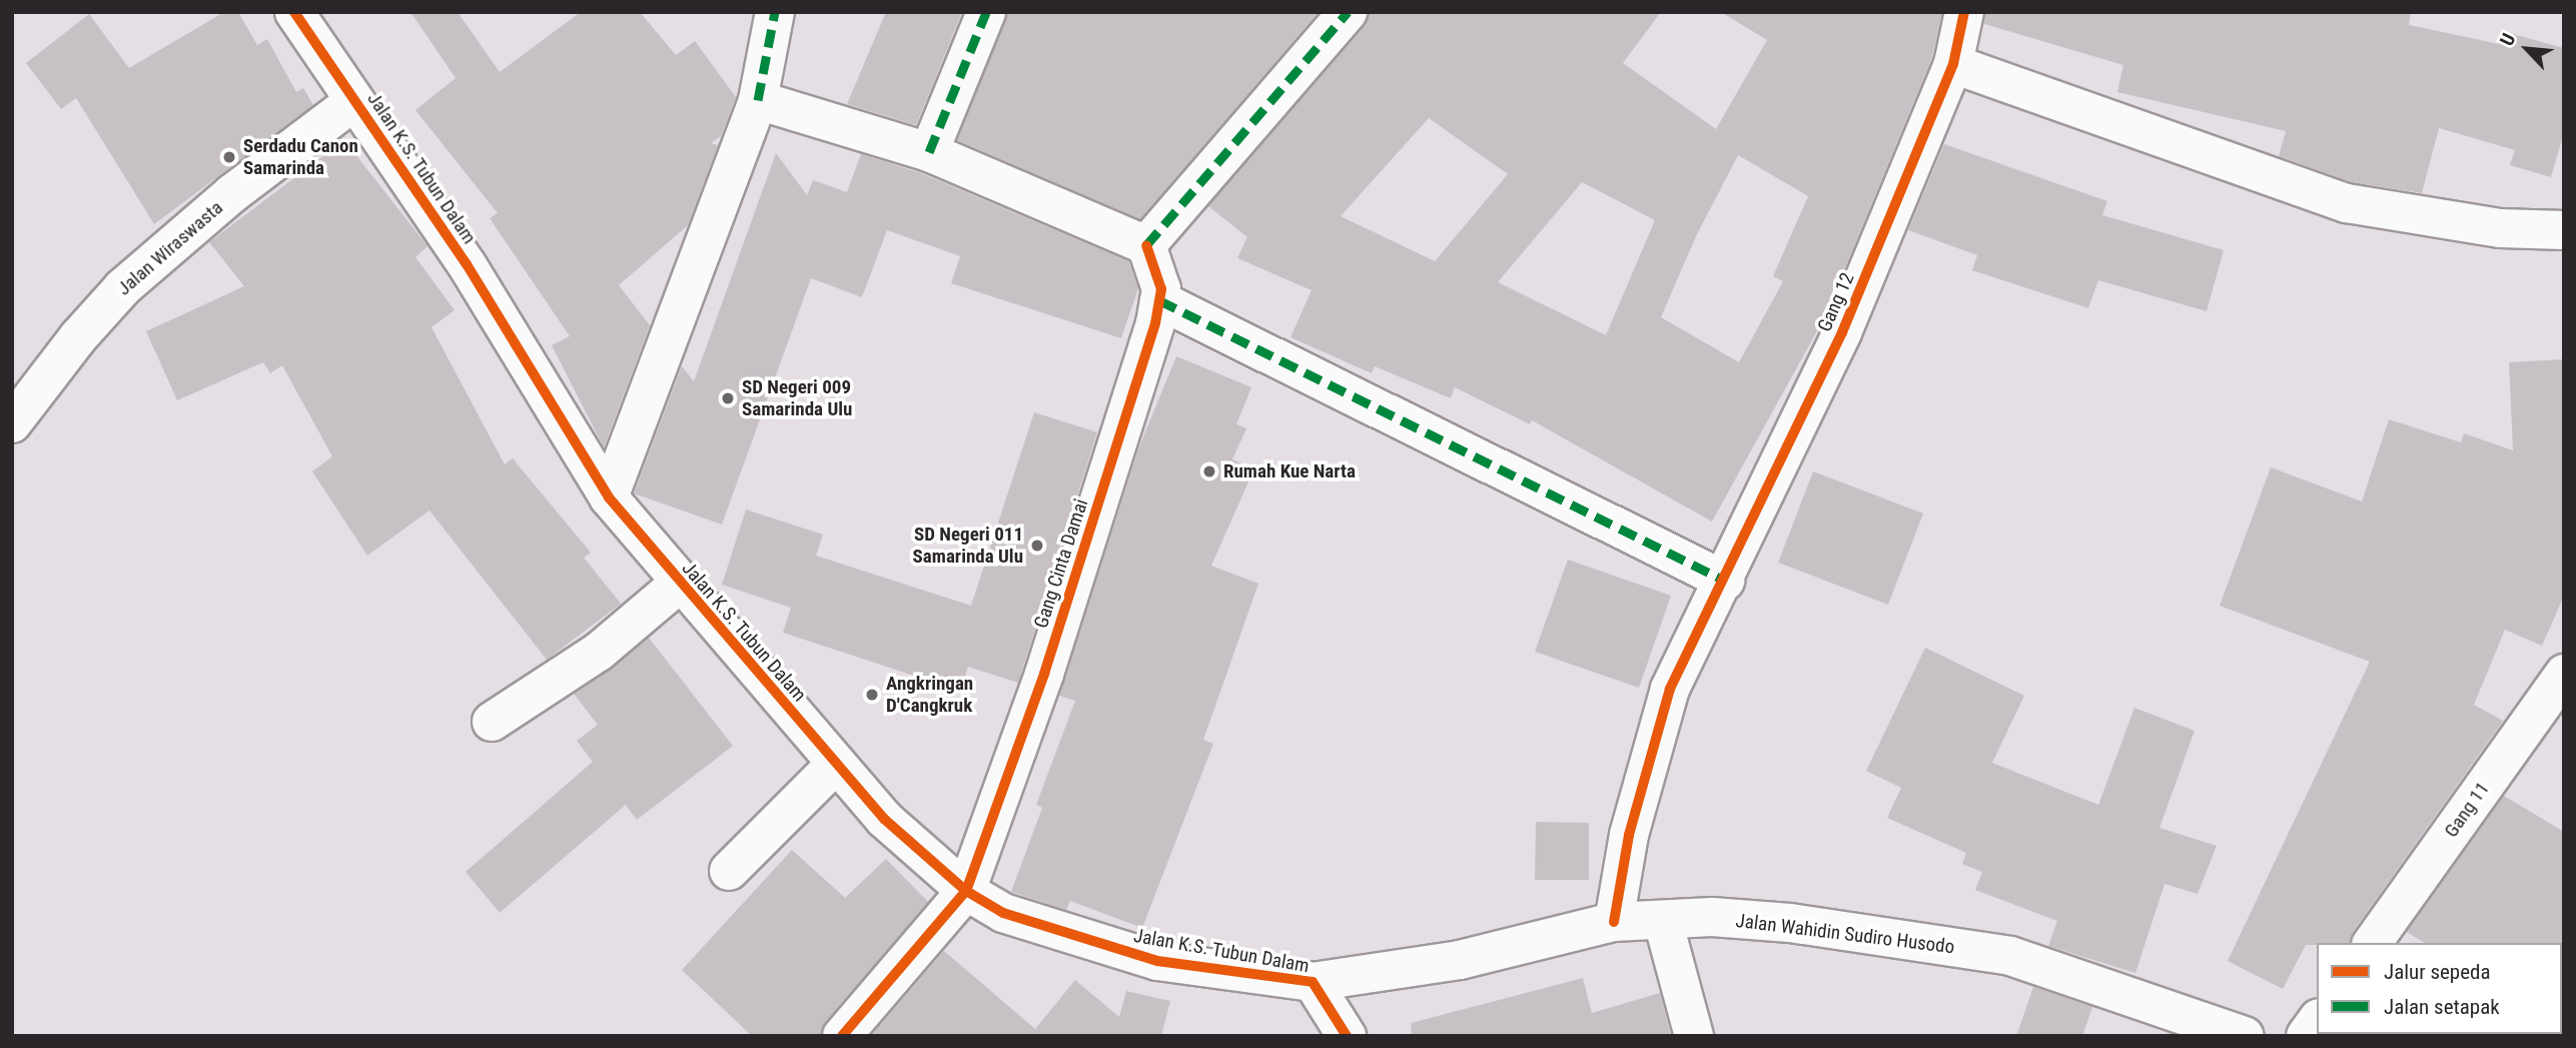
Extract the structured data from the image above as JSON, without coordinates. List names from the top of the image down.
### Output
{
  "streets": {
    "street": [
      "Jalan K.S. Tubun Dalam",
      "Jalan Wiraswasta",
      "Gang 12",
      "Gang Cinta Damai",
      "Gang 11",
      "Jalan Wahidin Sudiro Husodo"
    ]
  },
  "crossings": [
    ["Jalan K.S. Tubun Dalam", "Jalan Wiraswasta"],
    ["Jalan K.S. Tubun Dalam", "Gang Cinta Damai"],
    ["Jalan K.S. Tubun Dalam", "Jalan Wahidin Sudiro Husodo"],
    ["Gang 12", "Jalan Wahidin Sudiro Husodo"]
  ],
  "places": [
    "Serdadu Canon Samarinda",
    "SD Negeri 009 Samarinda Ulu",
    "Rumah Kue Narta",
    "SD Negeri 011 Samarinda Ulu",
    "Angkringan D'Cangkruk"
  ],
  "legend": ["Jalur sepeda", "Jalan setapak"],
  "north": "top left"
}
